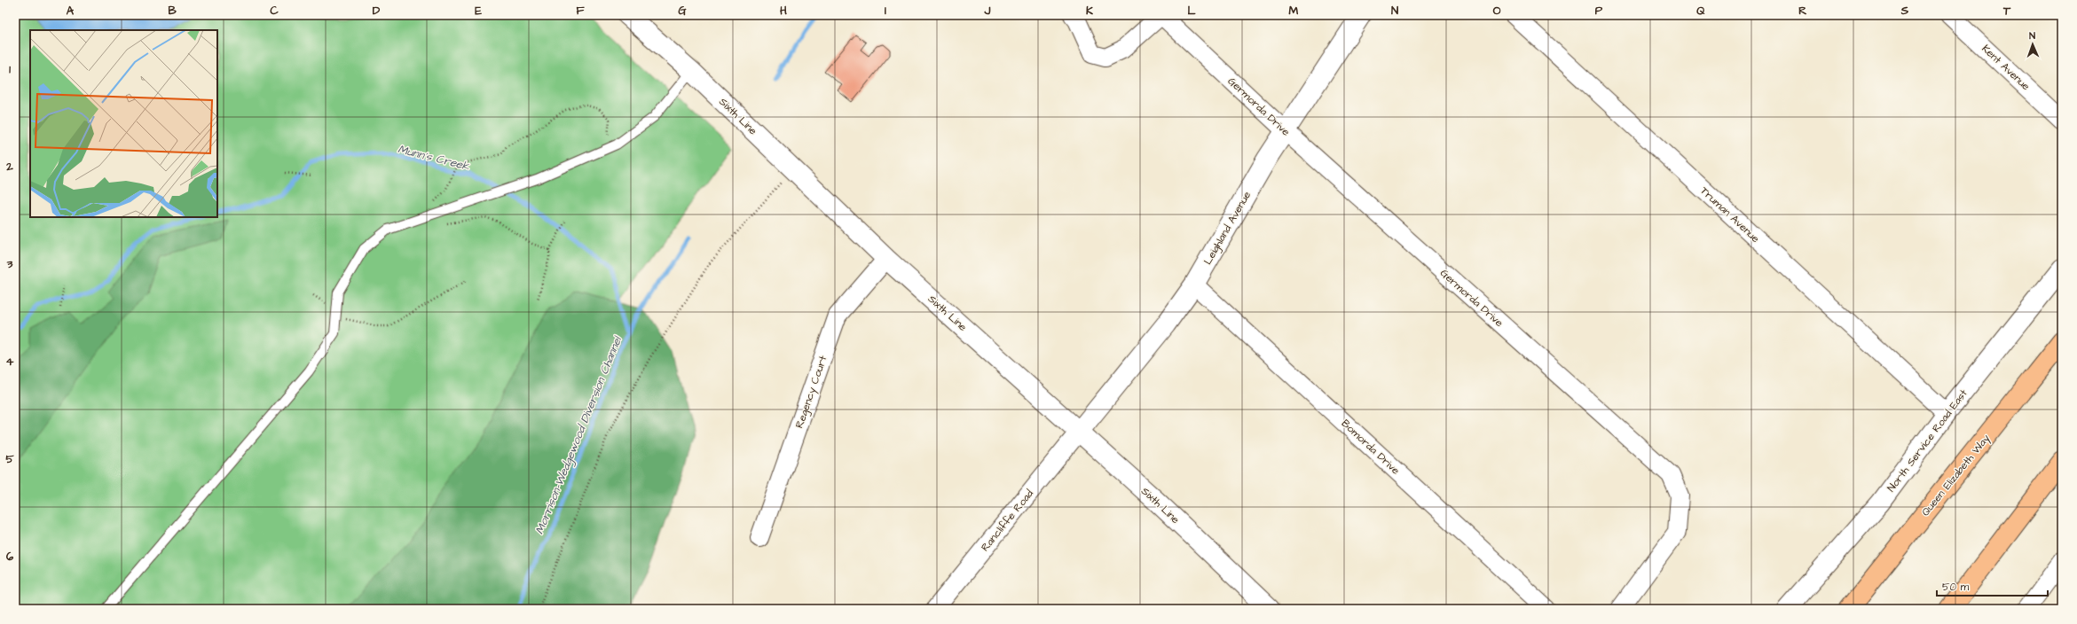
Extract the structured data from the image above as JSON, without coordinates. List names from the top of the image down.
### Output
{
  "streets": {
    "highway": ["Queen Elizabeth Way"],
    "street": [
      "Kent Avenue",
      "Germorda Drive",
      "Sixth Line",
      "Truman Avenue",
      "Leighland Avenue",
      "Regency Court",
      "North Service Road East",
      "Bomorda Drive",
      "Rancliffe Road"
    ]
  },
  "crossings": [
    ["Germorda Drive", "Leighland Avenue"],
    ["Sixth Line", "Leighland Avenue"],
    ["Sixth Line", "Regency Court"],
    ["Sixth Line", "Rancliffe Road"],
    ["Truman Avenue", "North Service Road East"],
    ["Leighland Avenue", "Bomorda Drive"],
    ["Leighland Avenue", "Rancliffe Road"]
  ],
  "water": ["Munn's Creek", "Morrison-Wedgewood Diversion Channel"],
  "scale_bar": "50 m",
  "north": "top",
  "grid": {
    "columns": [
      "A",
      "B",
      "C",
      "D",
      "E",
      "F",
      "G",
      "H",
      "I",
      "J",
      "K",
      "L",
      "M",
      "N",
      "O",
      "P",
      "Q",
      "R",
      "S",
      "T"
    ],
    "rows": [
      "1",
      "2",
      "3",
      "4",
      "5",
      "6"
    ]
  }
}
